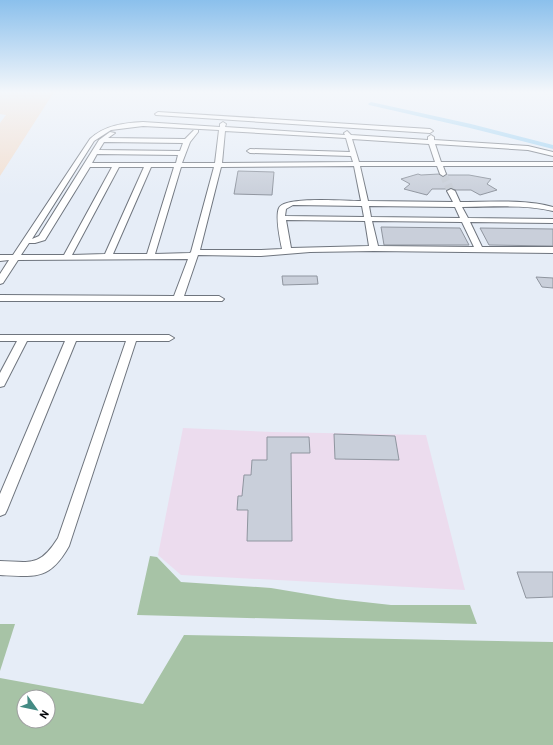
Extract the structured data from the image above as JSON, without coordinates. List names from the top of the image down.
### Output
{
  "north": "bottom right"
}
